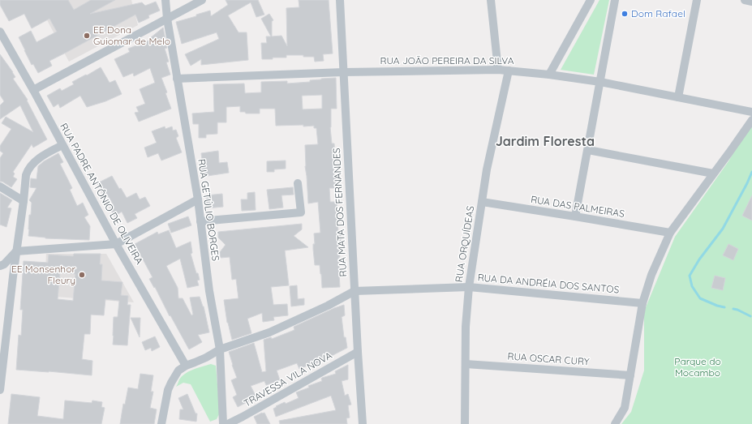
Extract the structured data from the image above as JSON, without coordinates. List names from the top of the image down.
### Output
{
  "streets": {
    "street": [
      "RUA JOÃO PEREIRA DA SILVA",
      "RUA PADRE ANTÔNIO DE OLIVEIRA",
      "RUA DAS PALMEIRAS",
      "RUA GETÚLIO BORGES",
      "RUA MATA DOS FERNANDES",
      "RUA ORQUÍDEAS",
      "RUA DA ANDRÉIA DOS SANTOS",
      "RUA OSCAR CURY",
      "TRAVESSA VILA NOVA"
    ]
  },
  "crossings": [
    ["RUA JOÃO PEREIRA DA SILVA", "RUA GETÚLIO BORGES"],
    ["RUA JOÃO PEREIRA DA SILVA", "RUA MATA DOS FERNANDES"],
    ["RUA JOÃO PEREIRA DA SILVA", "RUA ORQUÍDEAS"],
    ["RUA DAS PALMEIRAS", "RUA ORQUÍDEAS"],
    ["RUA MATA DOS FERNANDES", "RUA DA ANDRÉIA DOS SANTOS"],
    ["RUA MATA DOS FERNANDES", "TRAVESSA VILA NOVA"],
    ["RUA ORQUÍDEAS", "RUA DA ANDRÉIA DOS SANTOS"],
    ["RUA ORQUÍDEAS", "RUA OSCAR CURY"]
  ],
  "districts": ["Jardim Floresta"],
  "parks": ["Parque do Mocambo"],
  "places": ["Dom Rafael", "EE Dona Guiomar de Melo", "EE Monsenhor Fleury"]
}
